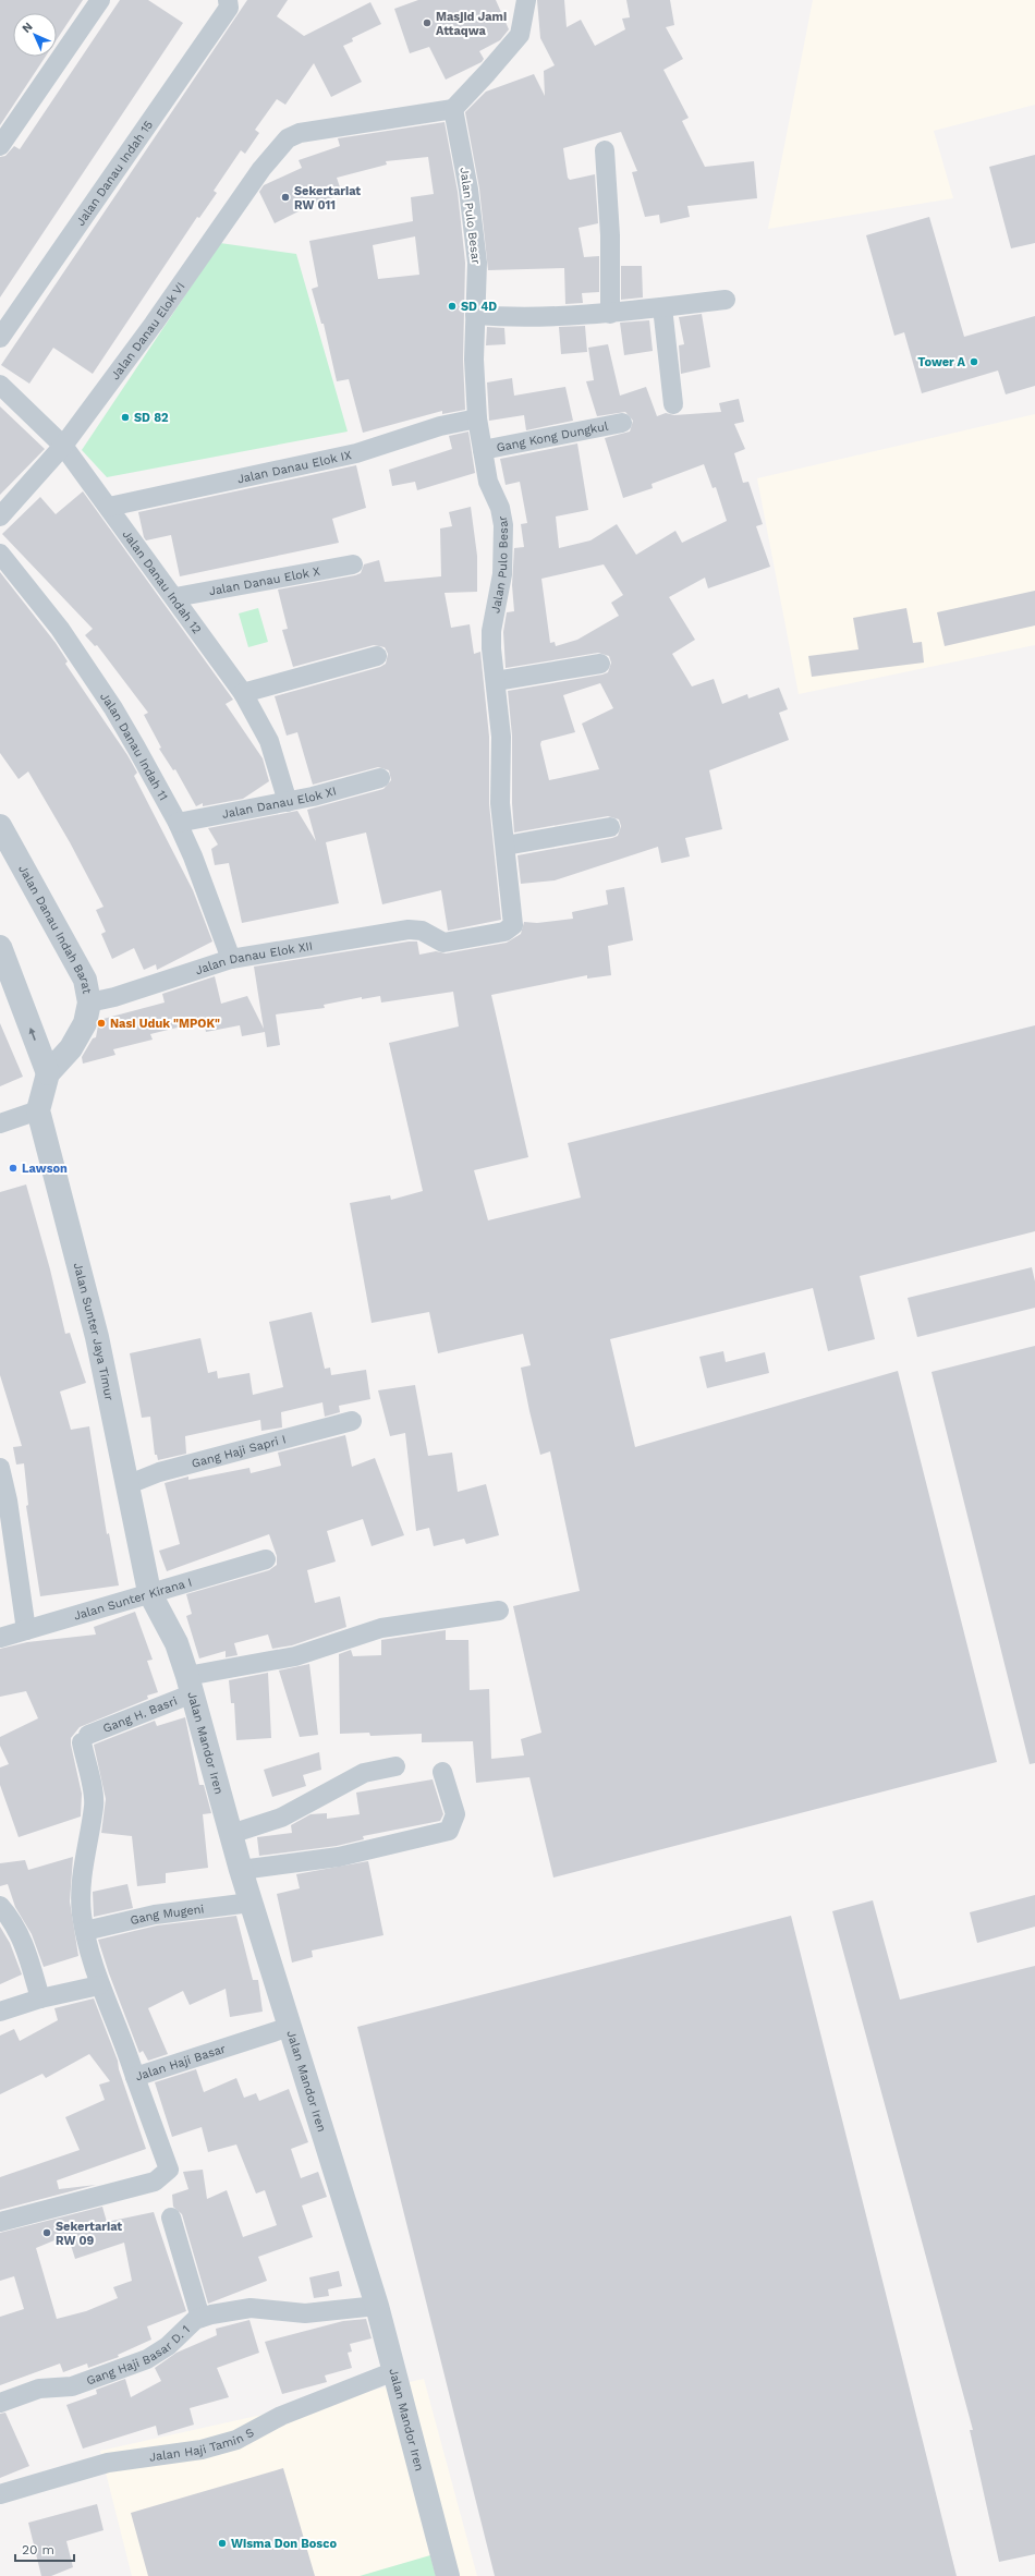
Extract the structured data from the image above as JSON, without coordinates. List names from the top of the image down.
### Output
{
  "streets": {
    "street": [
      "Jalan Danau Indah 15",
      "Jalan Pulo Besar",
      "Jalan Danau Elok VI",
      "Gang Kong Dungkul",
      "Jalan Danau Elok IX",
      "Jalan Danau Elok X",
      "Jalan Danau Indah 12",
      "Jalan Danau Indah 11",
      "Jalan Danau Elok XI",
      "Jalan Danau Indah Barat",
      "Jalan Danau Elok XII",
      "Jalan Sunter Jaya Timur",
      "Gang Haji Sapri I",
      "Jalan Sunter Kirana I",
      "Gang H. Basri",
      "Jalan Mandor Iren",
      "Gang Mugeni",
      "Jalan Haji Basar",
      "Gang Haji Basar D. 1",
      "Jalan Haji Tamin S"
    ]
  },
  "crossings": [
    ["Jalan Pulo Besar", "Jalan Danau Elok VI"],
    ["Jalan Pulo Besar", "Gang Kong Dungkul"],
    ["Jalan Pulo Besar", "Jalan Danau Elok IX"],
    ["Jalan Pulo Besar", "Jalan Danau Elok XII"],
    ["Jalan Danau Elok VI", "Jalan Danau Indah 12"],
    ["Jalan Danau Elok IX", "Jalan Danau Indah 12"],
    ["Jalan Danau Elok X", "Jalan Danau Indah 12"],
    ["Jalan Danau Indah 12", "Jalan Danau Elok XI"],
    ["Jalan Danau Indah 11", "Jalan Danau Elok XI"],
    ["Jalan Danau Indah 11", "Jalan Danau Elok XII"],
    ["Jalan Danau Indah Barat", "Jalan Danau Elok XII"],
    ["Jalan Danau Indah Barat", "Jalan Sunter Jaya Timur"],
    ["Jalan Sunter Jaya Timur", "Gang Haji Sapri I"],
    ["Jalan Sunter Jaya Timur", "Jalan Sunter Kirana I"],
    ["Jalan Sunter Jaya Timur", "Jalan Mandor Iren"],
    ["Jalan Sunter Kirana I", "Jalan Mandor Iren"],
    ["Gang H. Basri", "Jalan Mandor Iren"],
    ["Gang H. Basri", "Gang Mugeni"],
    ["Jalan Mandor Iren", "Gang Mugeni"],
    ["Jalan Mandor Iren", "Jalan Haji Basar"],
    ["Jalan Mandor Iren", "Gang Haji Basar D. 1"],
    ["Jalan Mandor Iren", "Jalan Haji Tamin S"]
  ],
  "places": [
    "Masjid Jami Attaqwa",
    "Sekertariat RW 011",
    "SD 4D",
    "Tower A",
    "SD 82",
    "Nasi Uduk \"MPOK\"",
    "Lawson",
    "Sekertariat RW 09",
    "Wisma Don Bosco"
  ],
  "scale_bar": "20 m",
  "north": "top left"
}
